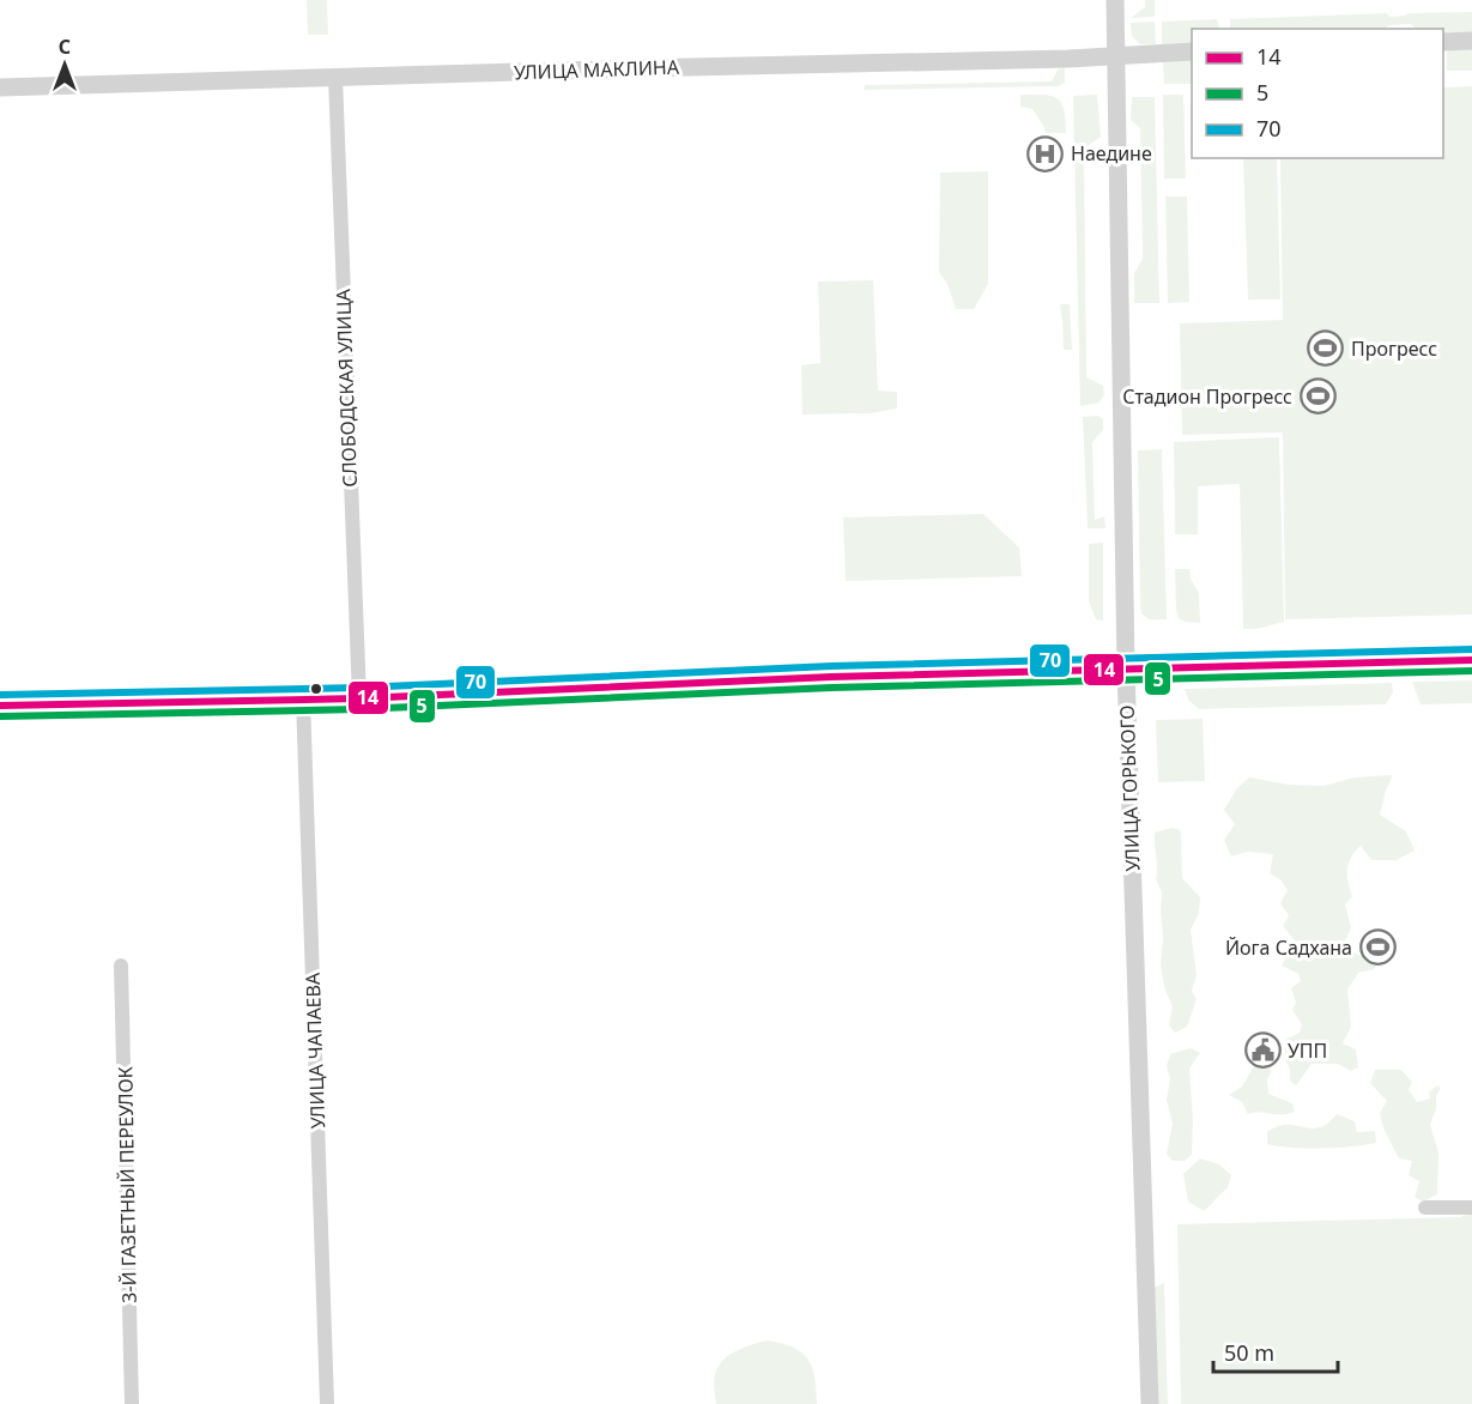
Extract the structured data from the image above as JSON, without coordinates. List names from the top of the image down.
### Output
{
  "streets": {
    "street": [
      "УЛИЦА МАКЛИНА",
      "СЛОБОДСКАЯ УЛИЦА",
      "УЛИЦА ГОРЬКОГО",
      "УЛИЦА ЧАПАЕВА",
      "3-Й ГАЗЕТНЫЙ ПЕРЕУЛОК"
    ]
  },
  "crossings": [
    ["УЛИЦА МАКЛИНА", "СЛОБОДСКАЯ УЛИЦА"],
    ["УЛИЦА МАКЛИНА", "УЛИЦА ГОРЬКОГО"]
  ],
  "places": {
    "hospital": ["Наедине"],
    "sports": ["Прогресс", "Стадион Прогресс", "Йога Садхана"],
    "public building": ["УПП"]
  },
  "lines": ["transit line 70", "transit line 14", "transit line 5"],
  "legend": ["14", "5", "70"],
  "scale_bar": "50 m",
  "north": "top"
}
